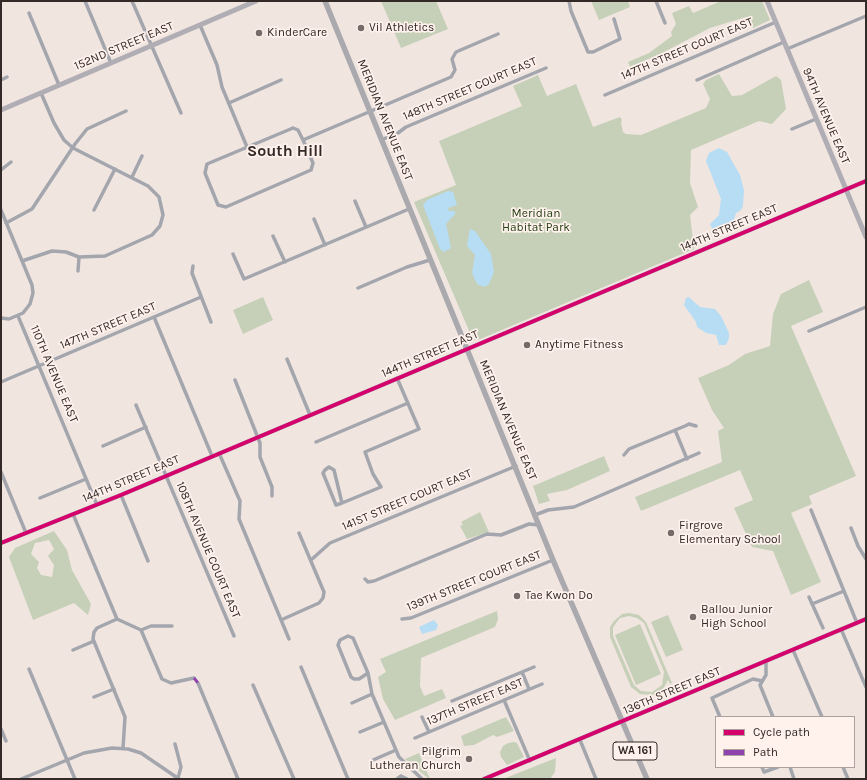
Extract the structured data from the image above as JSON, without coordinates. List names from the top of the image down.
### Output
{
  "streets": {
    "main road": [
      "152ND STREET EAST",
      "94TH AVENUE EAST",
      "MERIDIAN AVENUE EAST",
      "WA 161"
    ],
    "street": [
      "147TH STREET COURT EAST",
      "148TH STREET COURT EAST",
      "144TH STREET EAST",
      "147TH STREET EAST",
      "110TH AVENUE EAST",
      "141ST STREET COURT EAST",
      "108TH AVENUE COURT EAST",
      "139TH STREET COURT EAST",
      "136TH STREET EAST",
      "137TH STREET EAST"
    ]
  },
  "crossings": [
    ["147TH STREET COURT EAST", "94TH AVENUE EAST"],
    ["148TH STREET COURT EAST", "MERIDIAN AVENUE EAST"],
    ["94TH AVENUE EAST", "144TH STREET EAST"],
    ["MERIDIAN AVENUE EAST", "144TH STREET EAST"],
    ["MERIDIAN AVENUE EAST", "141ST STREET COURT EAST"],
    ["MERIDIAN AVENUE EAST", "139TH STREET COURT EAST"],
    ["MERIDIAN AVENUE EAST", "136TH STREET EAST"],
    ["144TH STREET EAST", "110TH AVENUE EAST"],
    ["144TH STREET EAST", "108TH AVENUE COURT EAST"],
    ["147TH STREET EAST", "110TH AVENUE EAST"]
  ],
  "districts": ["South Hill"],
  "parks": ["Meridian Habitat Park"],
  "places": [
    "Vil Athletics",
    "KinderCare",
    "Anytime Fitness",
    "Firgrove Elementary School",
    "Tae Kwon Do",
    "Ballou Junior High School",
    "Pilgrim Lutheran Church"
  ],
  "legend": ["Cycle path", "Path"]
}
